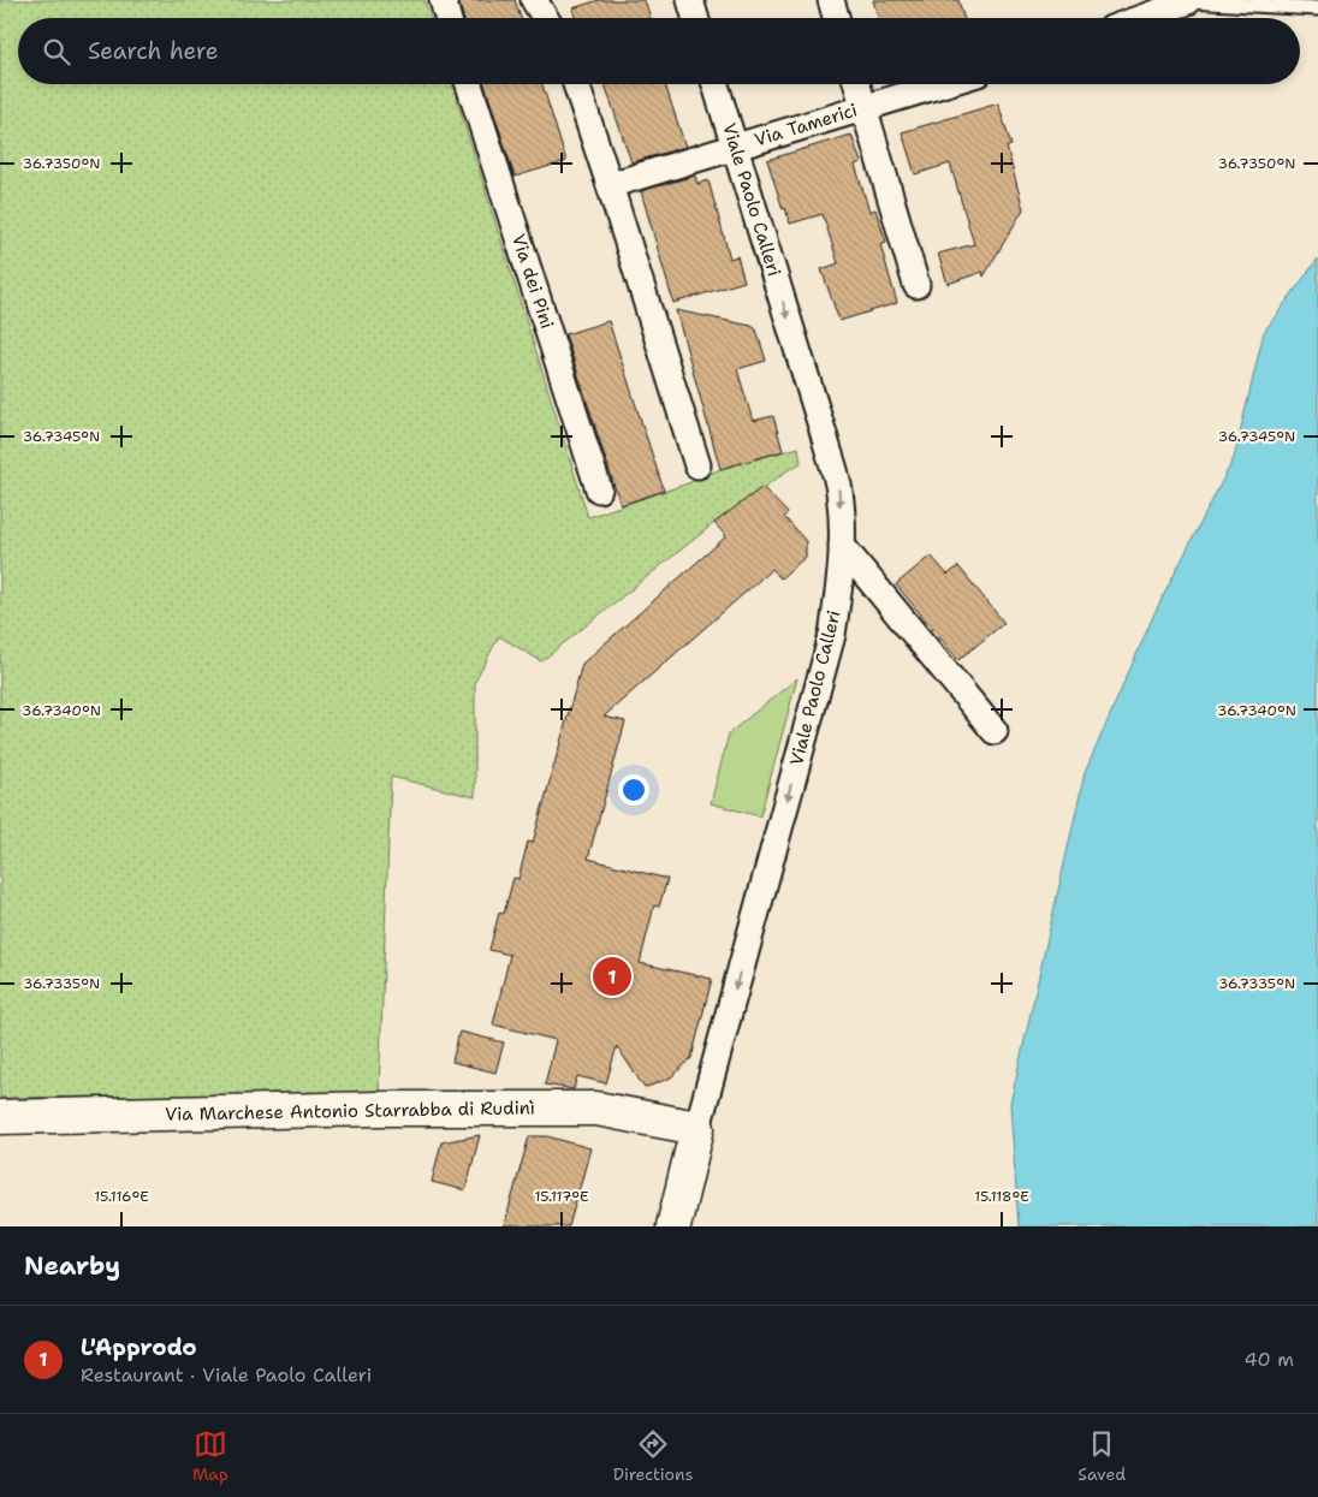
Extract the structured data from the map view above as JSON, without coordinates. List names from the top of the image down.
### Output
{
  "streets": {
    "street": [
      "Via Tamerici",
      "Viale Paolo Calleri",
      "Via dei Pini",
      "Via Marchese Antonio Starrabba di Rudinì"
    ]
  },
  "crossings": [
    ["Via Tamerici", "Viale Paolo Calleri"],
    ["Viale Paolo Calleri", "Via Marchese Antonio Starrabba di Rudinì"]
  ],
  "page": {
    "search": "Search here",
    "pins": "1",
    "heading": "Nearby",
    "list": [
      {
        "mark": "1",
        "name": "L'Approdo",
        "note": "Restaurant · Viale Paolo Calleri",
        "value": "40 m"
      }
    ],
    "nav": ["Map", "Directions", "Saved"]
  },
  "coordinates": [
    "36.7350°N",
    "36.7345°N",
    "36.7340°N",
    "36.7335°N",
    "15.116°E",
    "15.117°E",
    "15.118°E"
  ]
}
